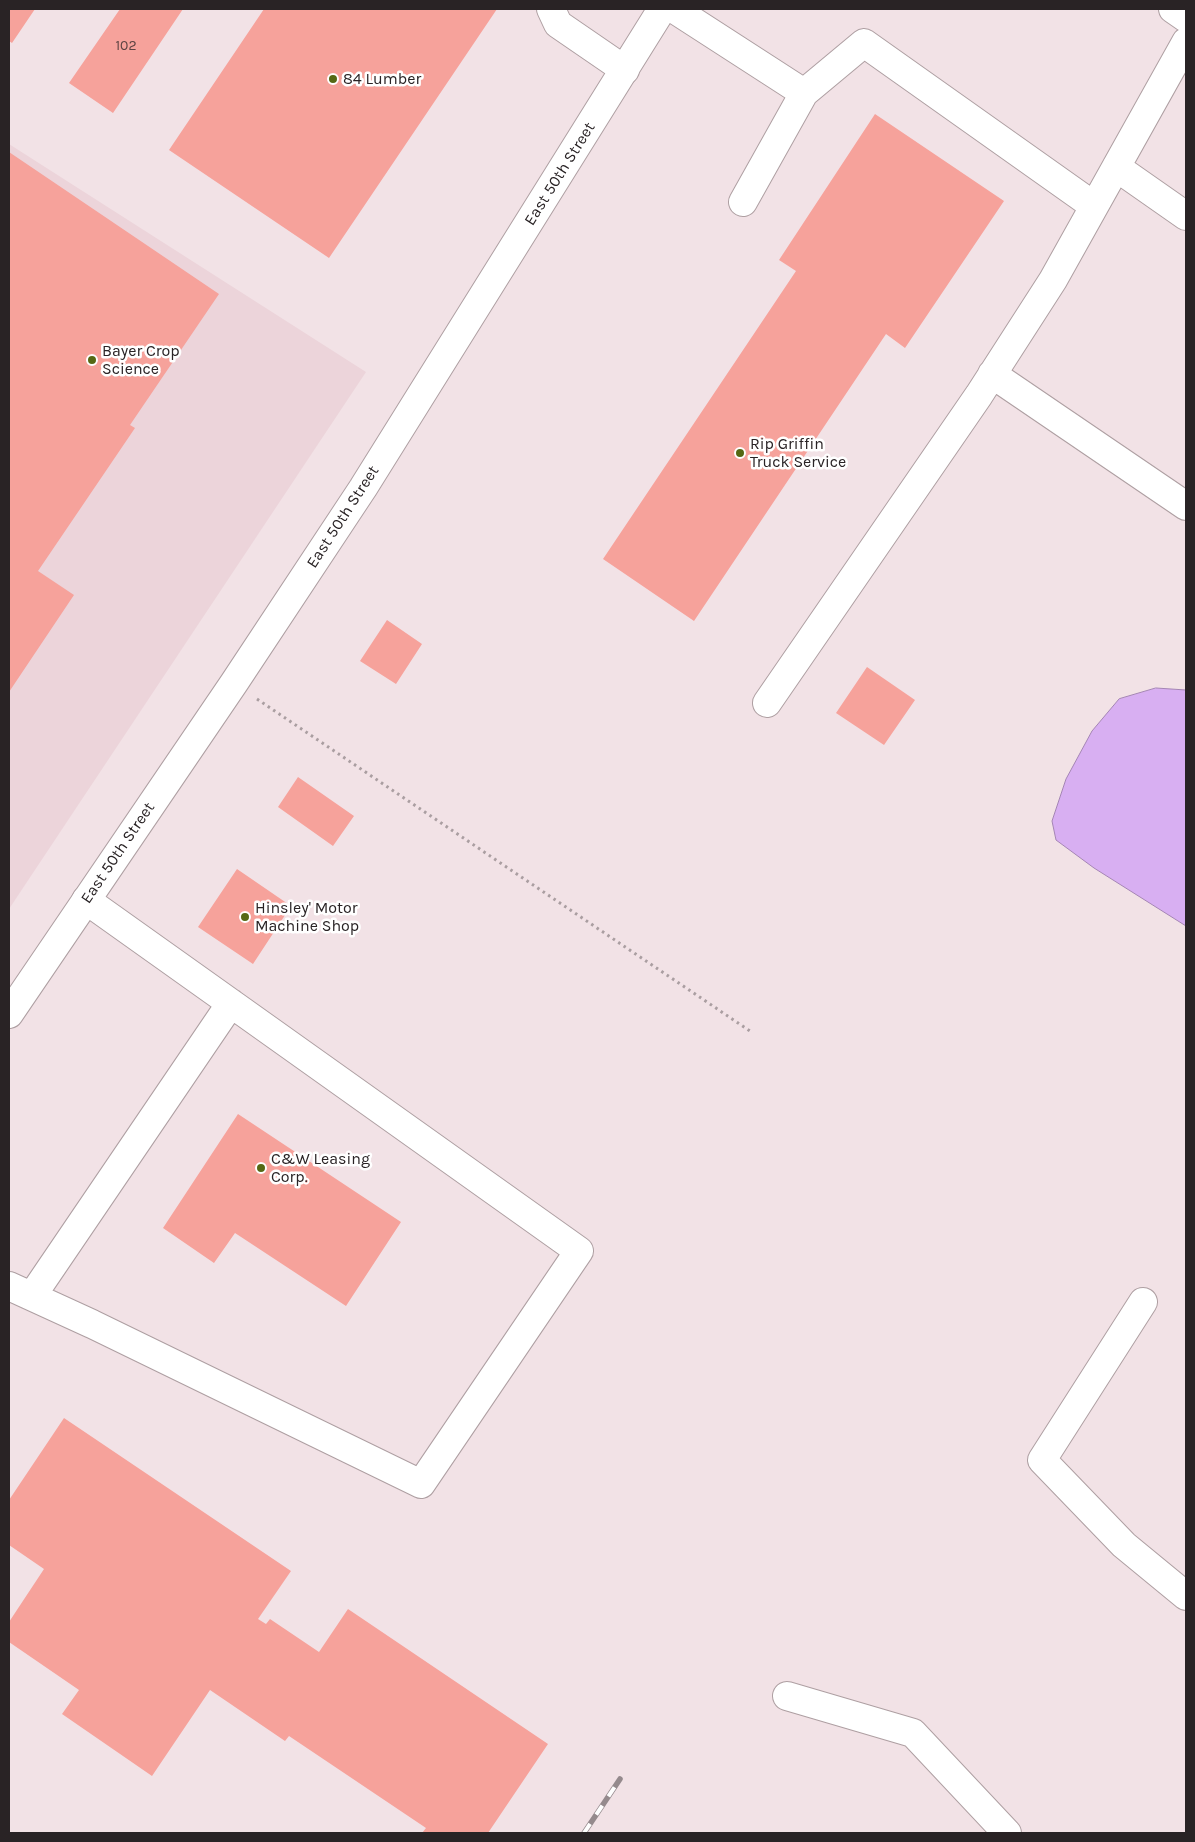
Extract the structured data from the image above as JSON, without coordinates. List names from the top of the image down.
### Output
{
  "streets": {
    "main road": ["East 50th Street"]
  },
  "places": [
    "84 Lumber",
    "Bayer Crop Science",
    "Rip Griffin Truck Service",
    "Hinsley' Motor Machine Shop",
    "C&W Leasing Corp."
  ],
  "house_numbers": ["102"]
}
